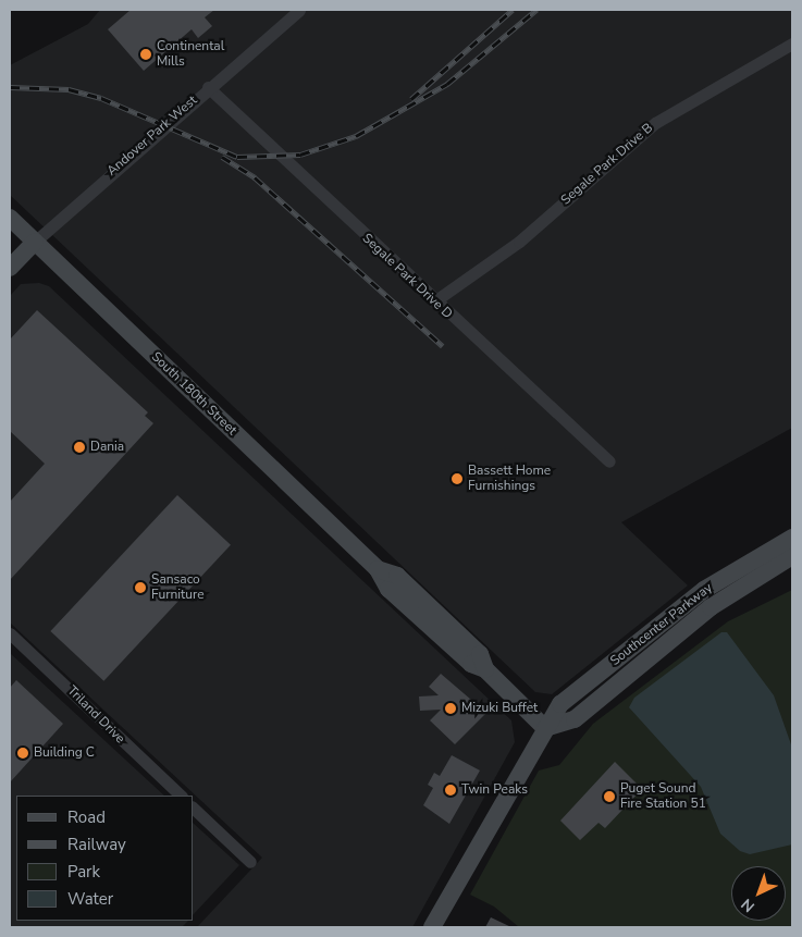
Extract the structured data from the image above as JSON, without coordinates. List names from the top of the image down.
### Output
{
  "streets": {
    "main road": ["Andover Park West", "South 180th Street", "Southcenter Parkway"],
    "street": ["Segale Park Drive B", "Segale Park Drive D", "Triland Drive"]
  },
  "crossings": [
    ["Andover Park West", "Segale Park Drive D"],
    ["Andover Park West", "South 180th Street"],
    ["Segale Park Drive B", "Segale Park Drive D"],
    ["South 180th Street", "Southcenter Parkway"]
  ],
  "places": [
    "Continental Mills",
    "Dania",
    "Bassett Home Furnishings",
    "Sansaco Furniture",
    "Mizuki Buffet",
    "Building C",
    "Twin Peaks",
    "Puget Sound Fire Station 51"
  ],
  "legend": [
    "Road",
    "Railway",
    "Park",
    "Water"
  ],
  "north": "bottom left"
}
